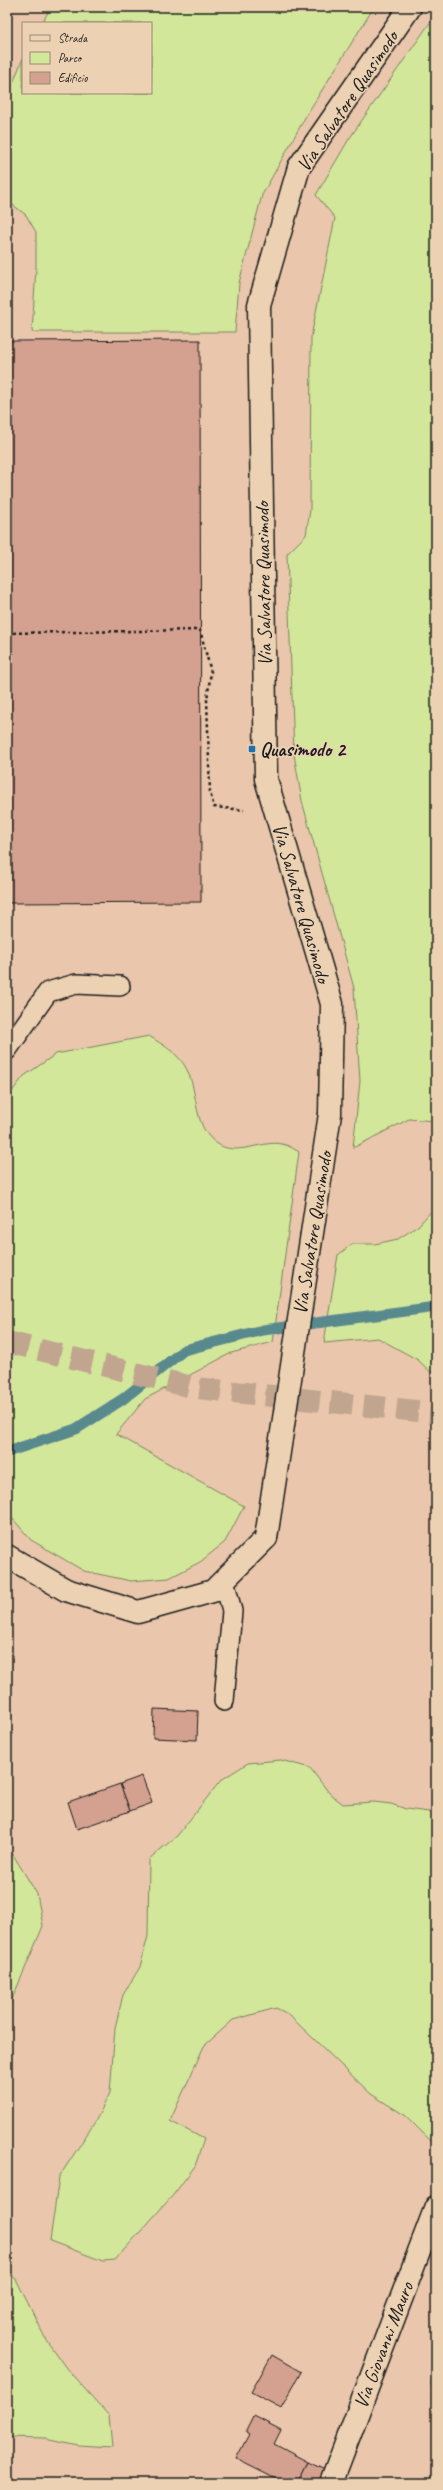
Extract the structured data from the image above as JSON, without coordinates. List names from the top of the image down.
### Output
{
  "streets": {
    "street": ["Via Salvatore Quasimodo", "Via Giovanni Mauro"]
  },
  "places": {
    "transit": ["Quasimodo 2"]
  },
  "legend": ["Strada", "Parco", "Edificio"]
}
